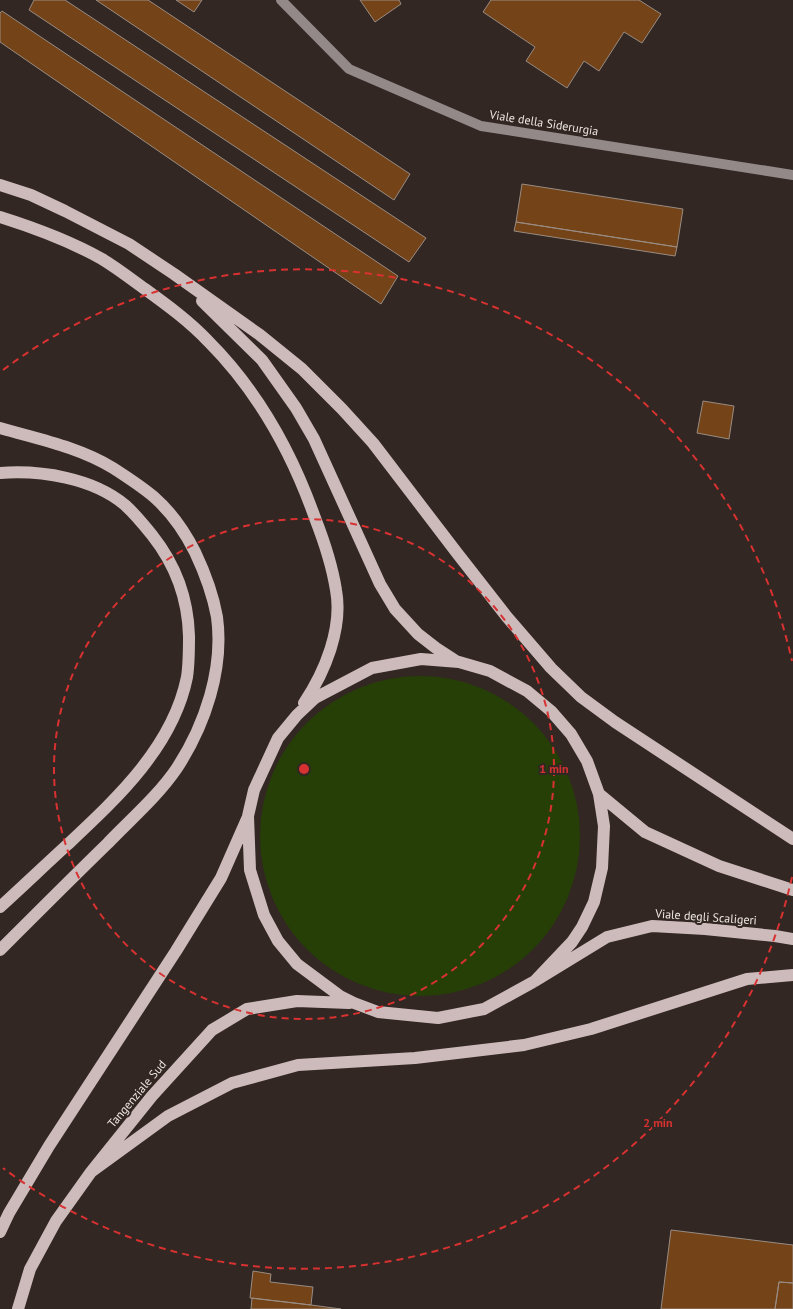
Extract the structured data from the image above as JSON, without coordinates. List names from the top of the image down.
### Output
{
  "streets": {
    "highway": ["Viale degli Scaligeri", "Tangenziale Sud"],
    "street": ["Viale della Siderurgia"]
  },
  "crossings": [
    ["Viale degli Scaligeri", "Tangenziale Sud"]
  ],
  "rings": ["1 min", "2 min"]
}
